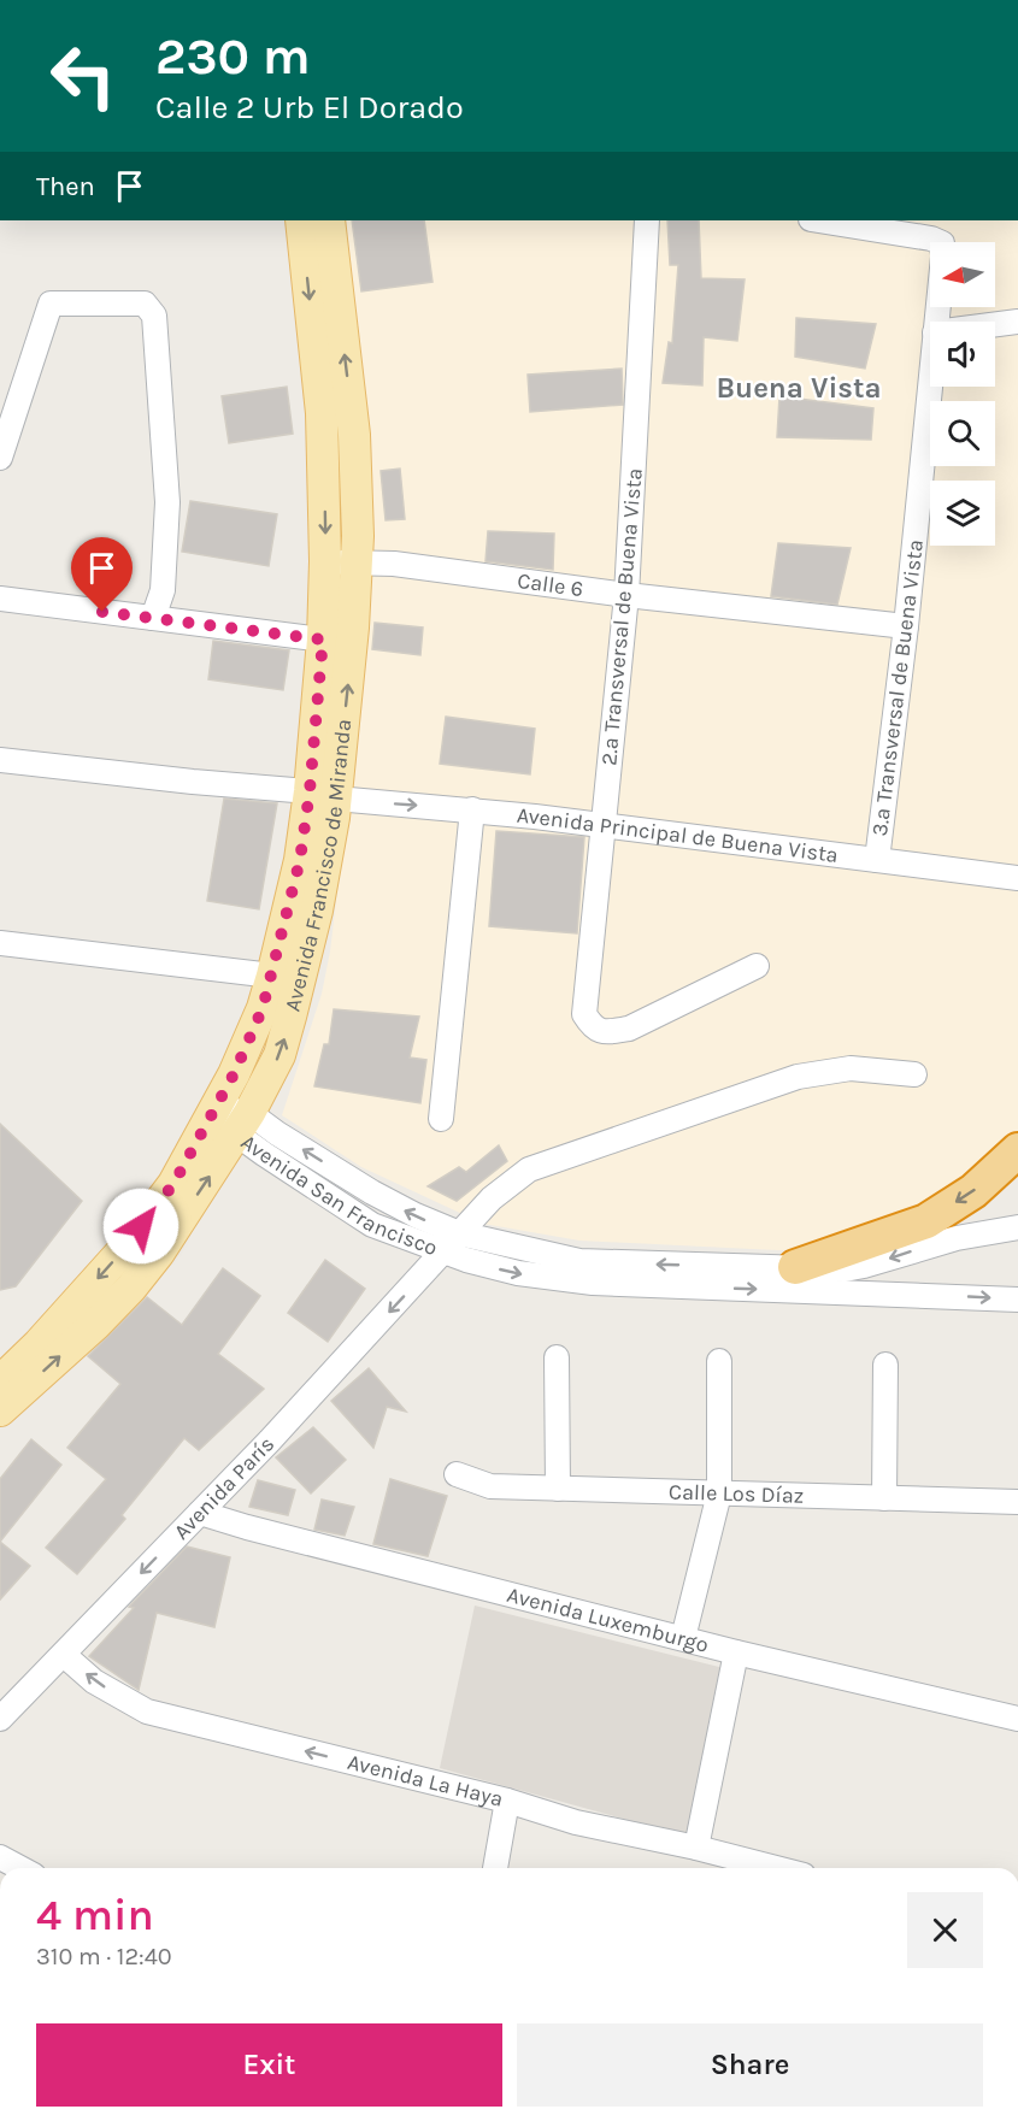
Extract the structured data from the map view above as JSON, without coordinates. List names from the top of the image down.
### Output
{
  "streets": {
    "main road": ["Avenida Francisco de Miranda"],
    "street": [
      "Calle 6",
      "2.ª Transversal de Buena Vista",
      "3.ª Transversal de Buena Vista",
      "Avenida Principal de Buena Vista",
      "Avenida San Francisco",
      "Avenida París",
      "Calle Los Díaz",
      "Avenida Luxemburgo",
      "Avenida La Haya"
    ]
  },
  "crossings": [
    ["Calle 6", "2.ª Transversal de Buena Vista"],
    ["Calle 6", "3.ª Transversal de Buena Vista"],
    ["Calle 6", "Avenida Francisco de Miranda"],
    ["2.ª Transversal de Buena Vista", "Avenida Principal de Buena Vista"],
    ["3.ª Transversal de Buena Vista", "Avenida Principal de Buena Vista"],
    ["Avenida Principal de Buena Vista", "Avenida Francisco de Miranda"],
    ["Avenida Francisco de Miranda", "Avenida San Francisco"],
    ["Avenida San Francisco", "Avenida París"],
    ["Avenida París", "Avenida Luxemburgo"],
    ["Avenida París", "Avenida La Haya"]
  ],
  "one_way": ["Avenida París", "Avenida La Haya"],
  "districts": ["Buena Vista"],
  "north": "left",
  "page": {
    "turn": ["230 m", "Calle 2 Urb El Dorado"],
    "then": "Then",
    "heading": ["4 min", "310 m · 12:40"],
    "buttons": ["Exit", "Share"]
  }
}
